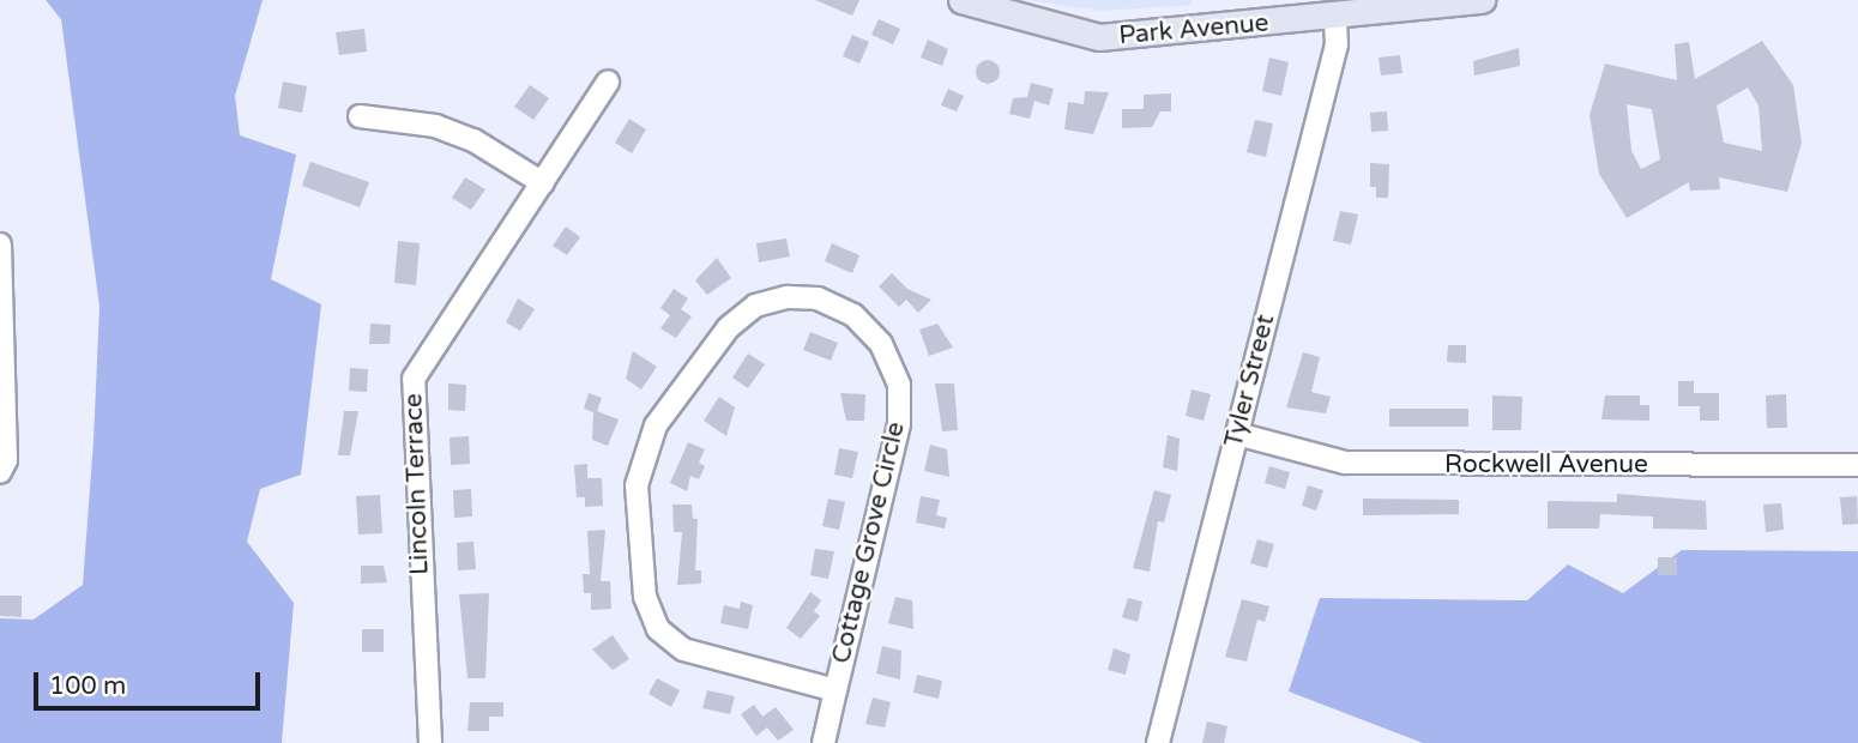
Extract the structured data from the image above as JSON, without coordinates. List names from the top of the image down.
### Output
{
  "streets": {
    "main road": ["Park Avenue"],
    "street": [
      "Tyler Street",
      "Rockwell Avenue",
      "Lincoln Terrace",
      "Cottage Grove Circle"
    ]
  },
  "crossings": [
    ["Park Avenue", "Tyler Street"],
    ["Tyler Street", "Rockwell Avenue"]
  ],
  "scale_bar": "100 m"
}
